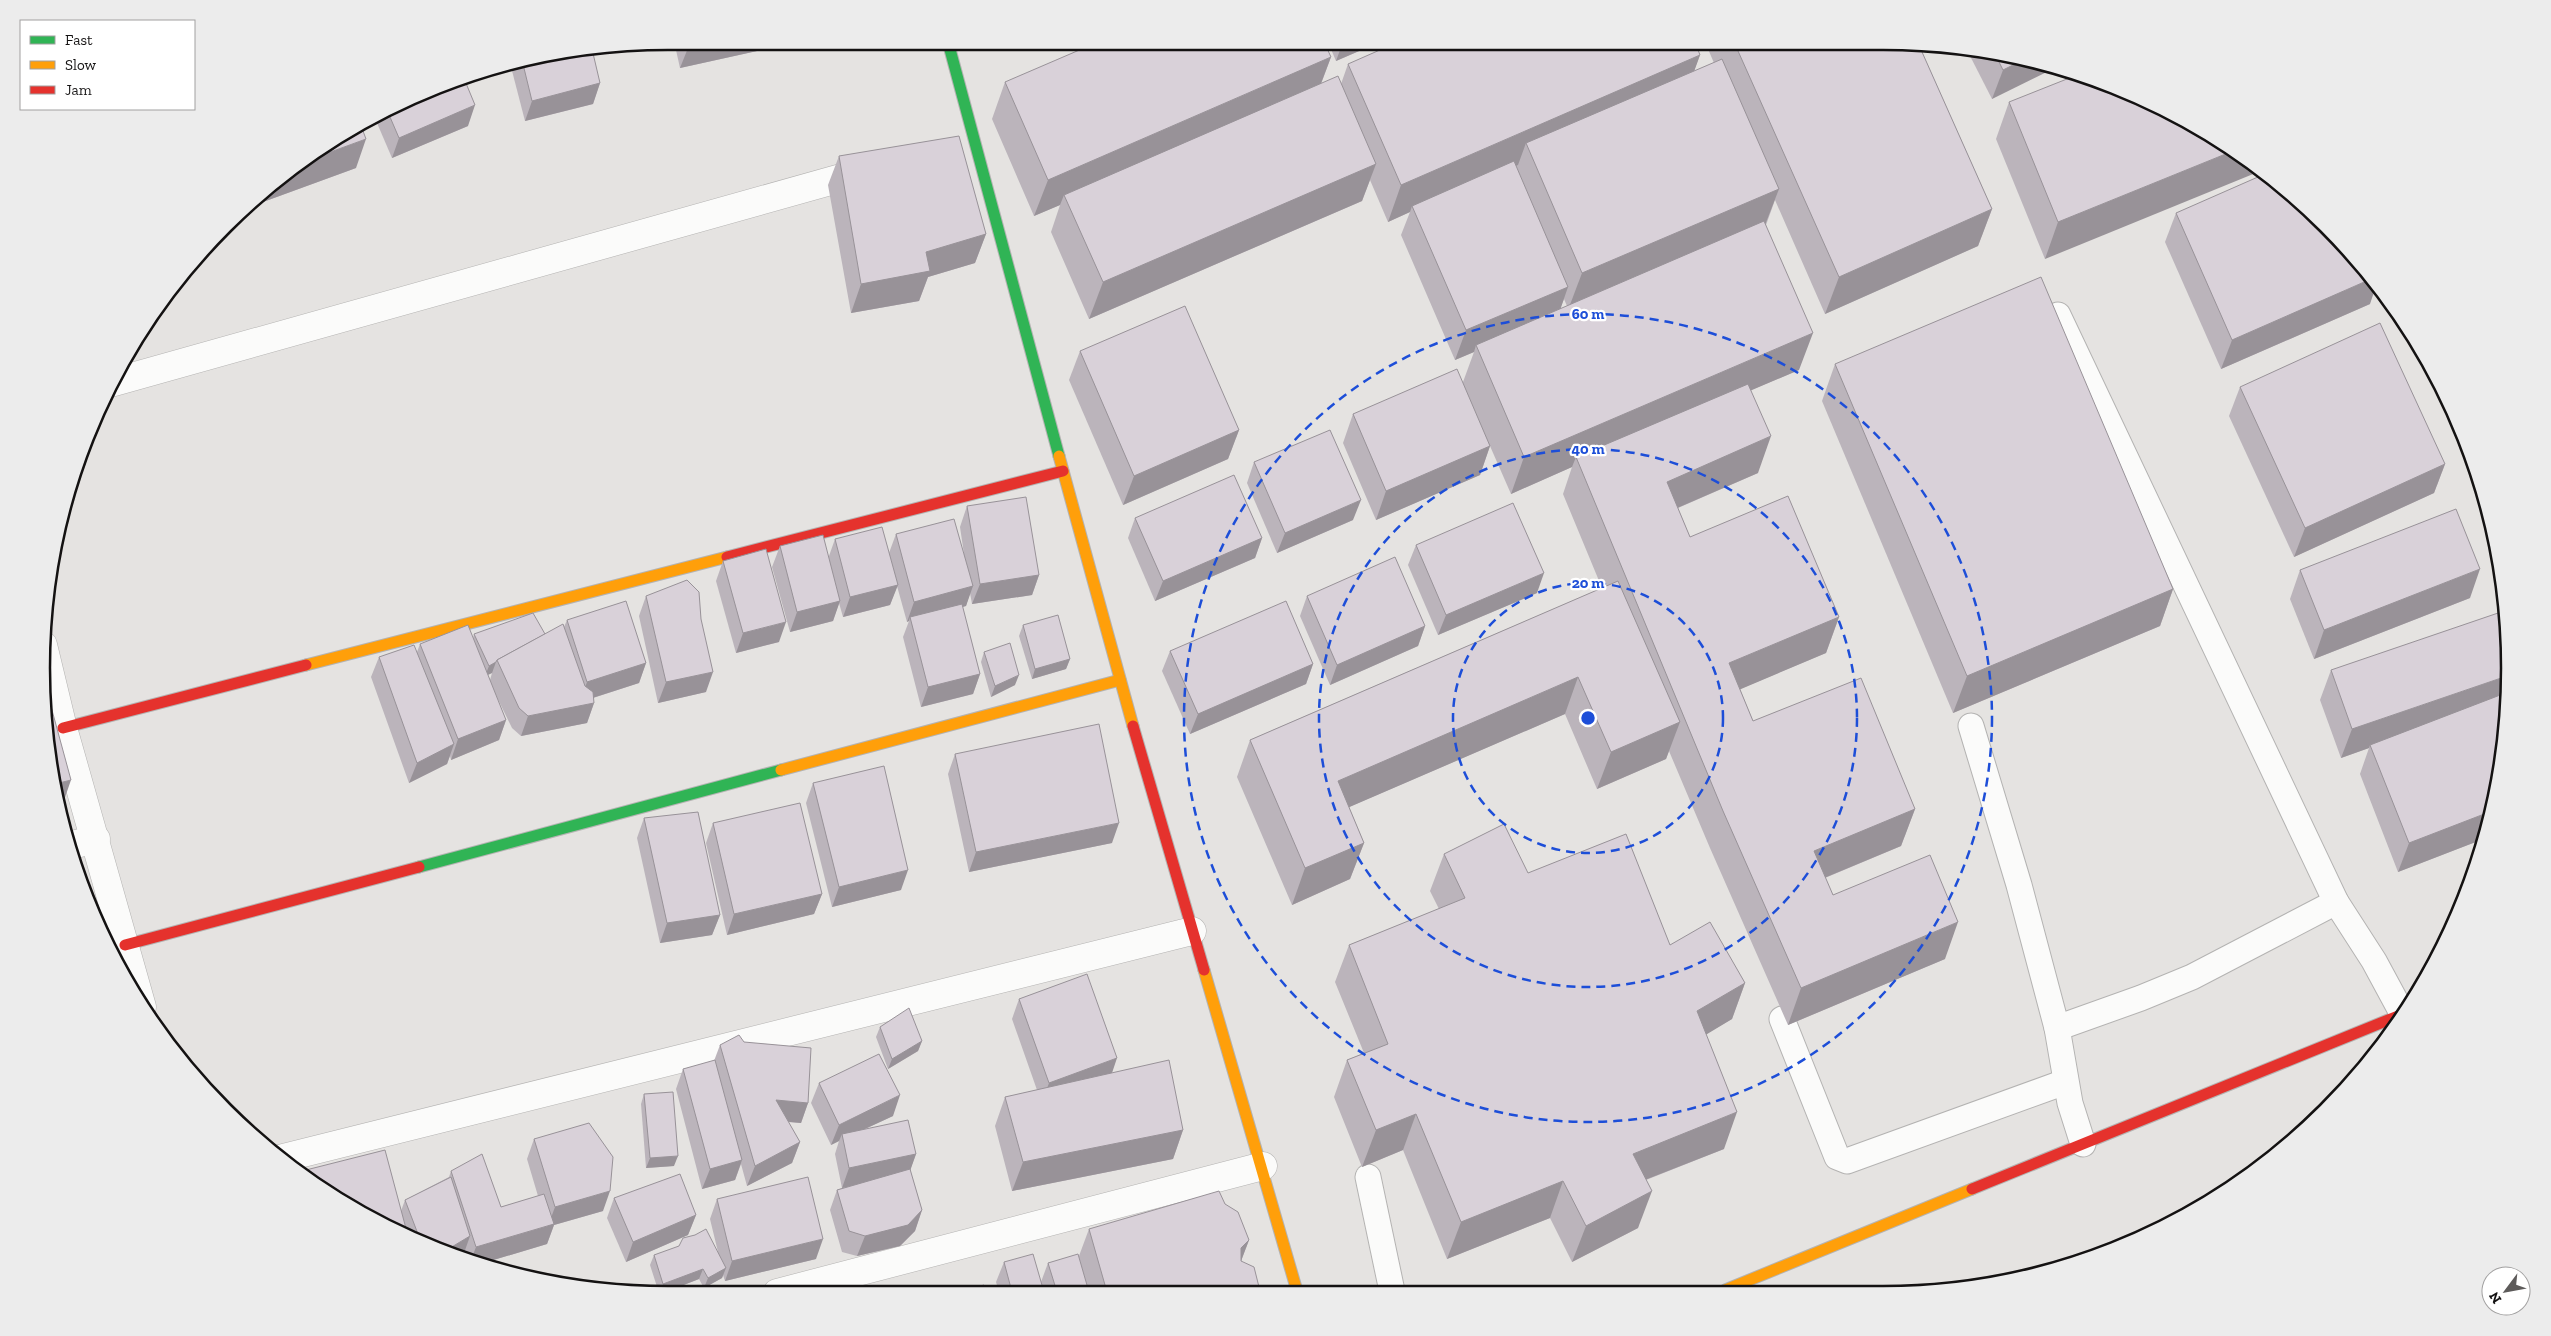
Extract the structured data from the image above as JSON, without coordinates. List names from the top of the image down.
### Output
{
  "legend": ["Fast", "Slow", "Jam"],
  "north": "bottom left",
  "rings": ["60 m", "40 m", "20 m"]
}
